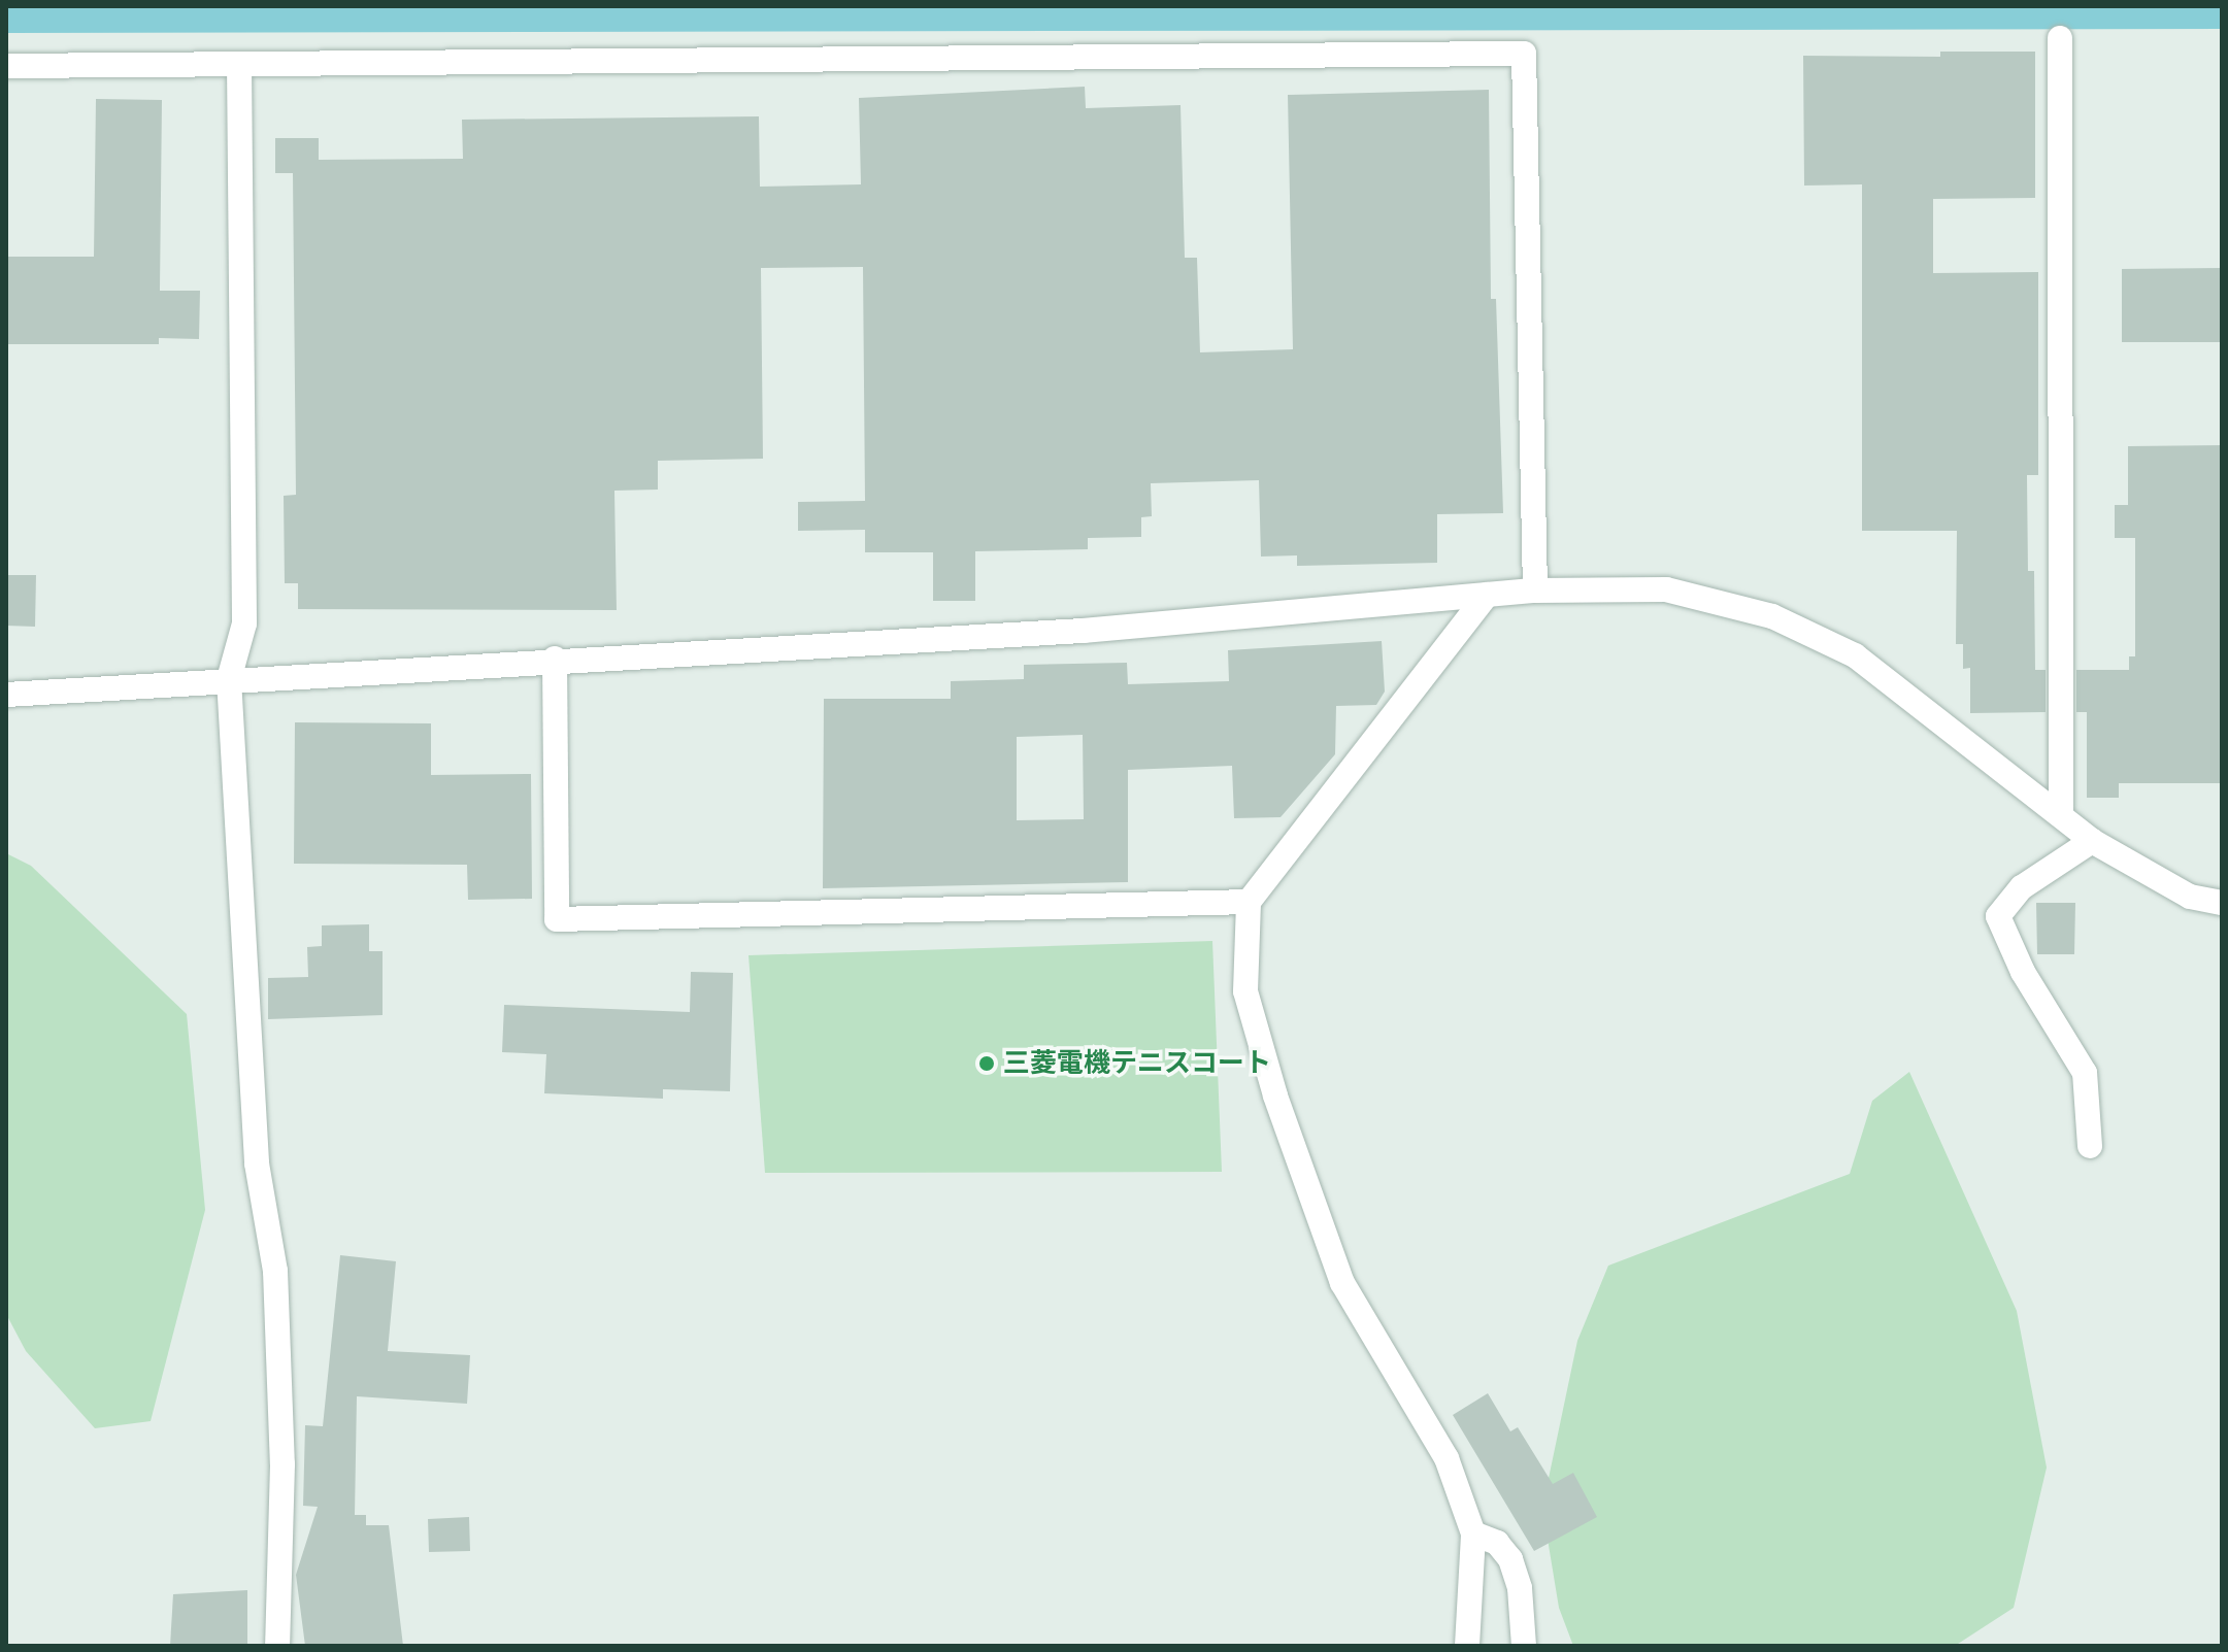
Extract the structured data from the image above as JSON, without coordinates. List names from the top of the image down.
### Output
{
  "places": ["三菱電機テニスコート"]
}
